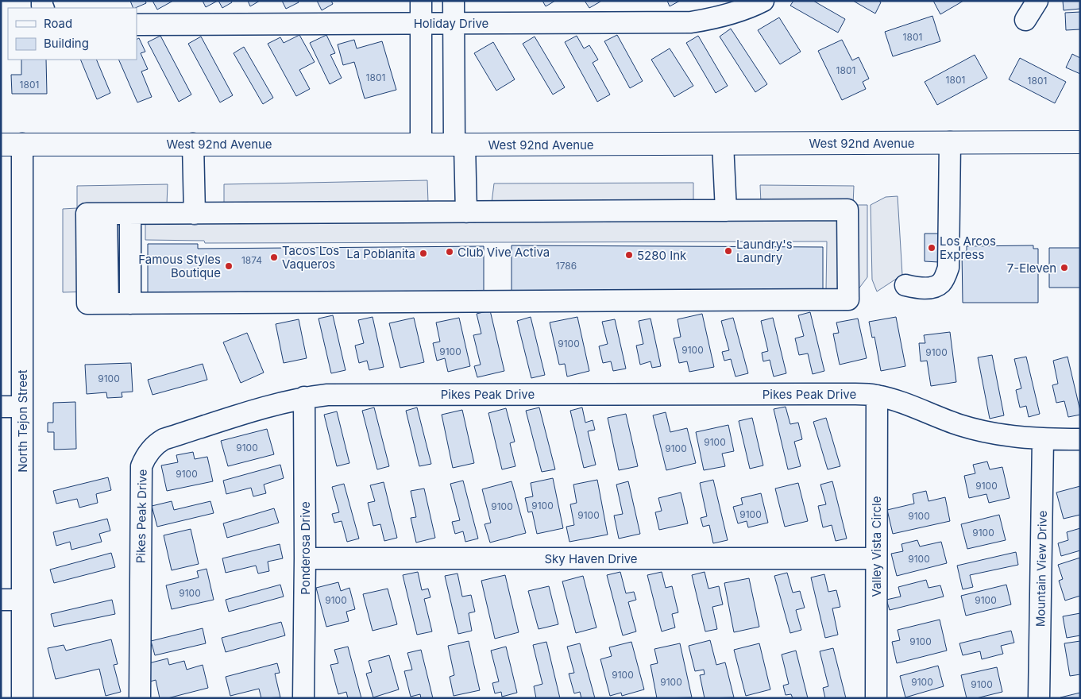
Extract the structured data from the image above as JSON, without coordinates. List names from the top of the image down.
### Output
{
  "streets": {
    "main road": ["West 92nd Avenue"],
    "street": [
      "Holiday Drive",
      "Pikes Peak Drive",
      "North Tejon Street",
      "Valley Vista Circle",
      "Ponderosa Drive",
      "Sky Haven Drive",
      "Mountain View Drive"
    ]
  },
  "crossings": [
    ["West 92nd Avenue", "North Tejon Street"],
    ["Pikes Peak Drive", "Valley Vista Circle"],
    ["Pikes Peak Drive", "Ponderosa Drive"],
    ["Pikes Peak Drive", "Mountain View Drive"],
    ["Valley Vista Circle", "Sky Haven Drive"],
    ["Ponderosa Drive", "Sky Haven Drive"]
  ],
  "places": [
    "Los Arcos Express",
    "Laundry's Laundry",
    "Club Vive Activa",
    "La Poblanita",
    "5280 Ink",
    "Tacos Los Vaqueros",
    "Famous Styles Boutique",
    "7-Eleven"
  ],
  "house_numbers": [
    "1801",
    "1801",
    "1801",
    "1801",
    "1801",
    "1801",
    "1874",
    "1786",
    "9100",
    "9100",
    "9100",
    "9100",
    "9100",
    "9100",
    "9100",
    "9100",
    "9100",
    "9100",
    "9100",
    "9100",
    "9100",
    "9100",
    "9100",
    "9100",
    "9100",
    "9100",
    "9100",
    "9100",
    "9100",
    "9100",
    "9100",
    "9100",
    "9100"
  ],
  "legend": ["Road", "Building"]
}
